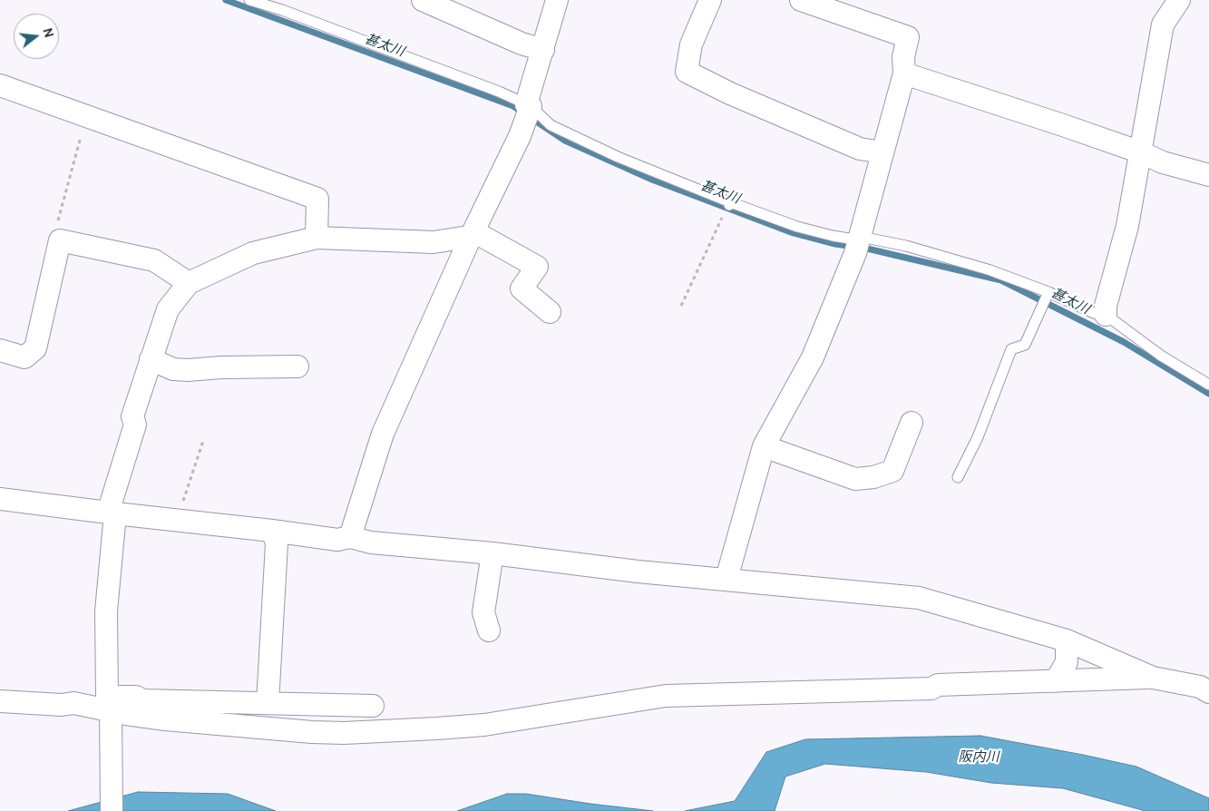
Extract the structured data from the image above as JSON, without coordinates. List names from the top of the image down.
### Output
{
  "water": ["甚太川", "阪内川"],
  "north": "right"
}
